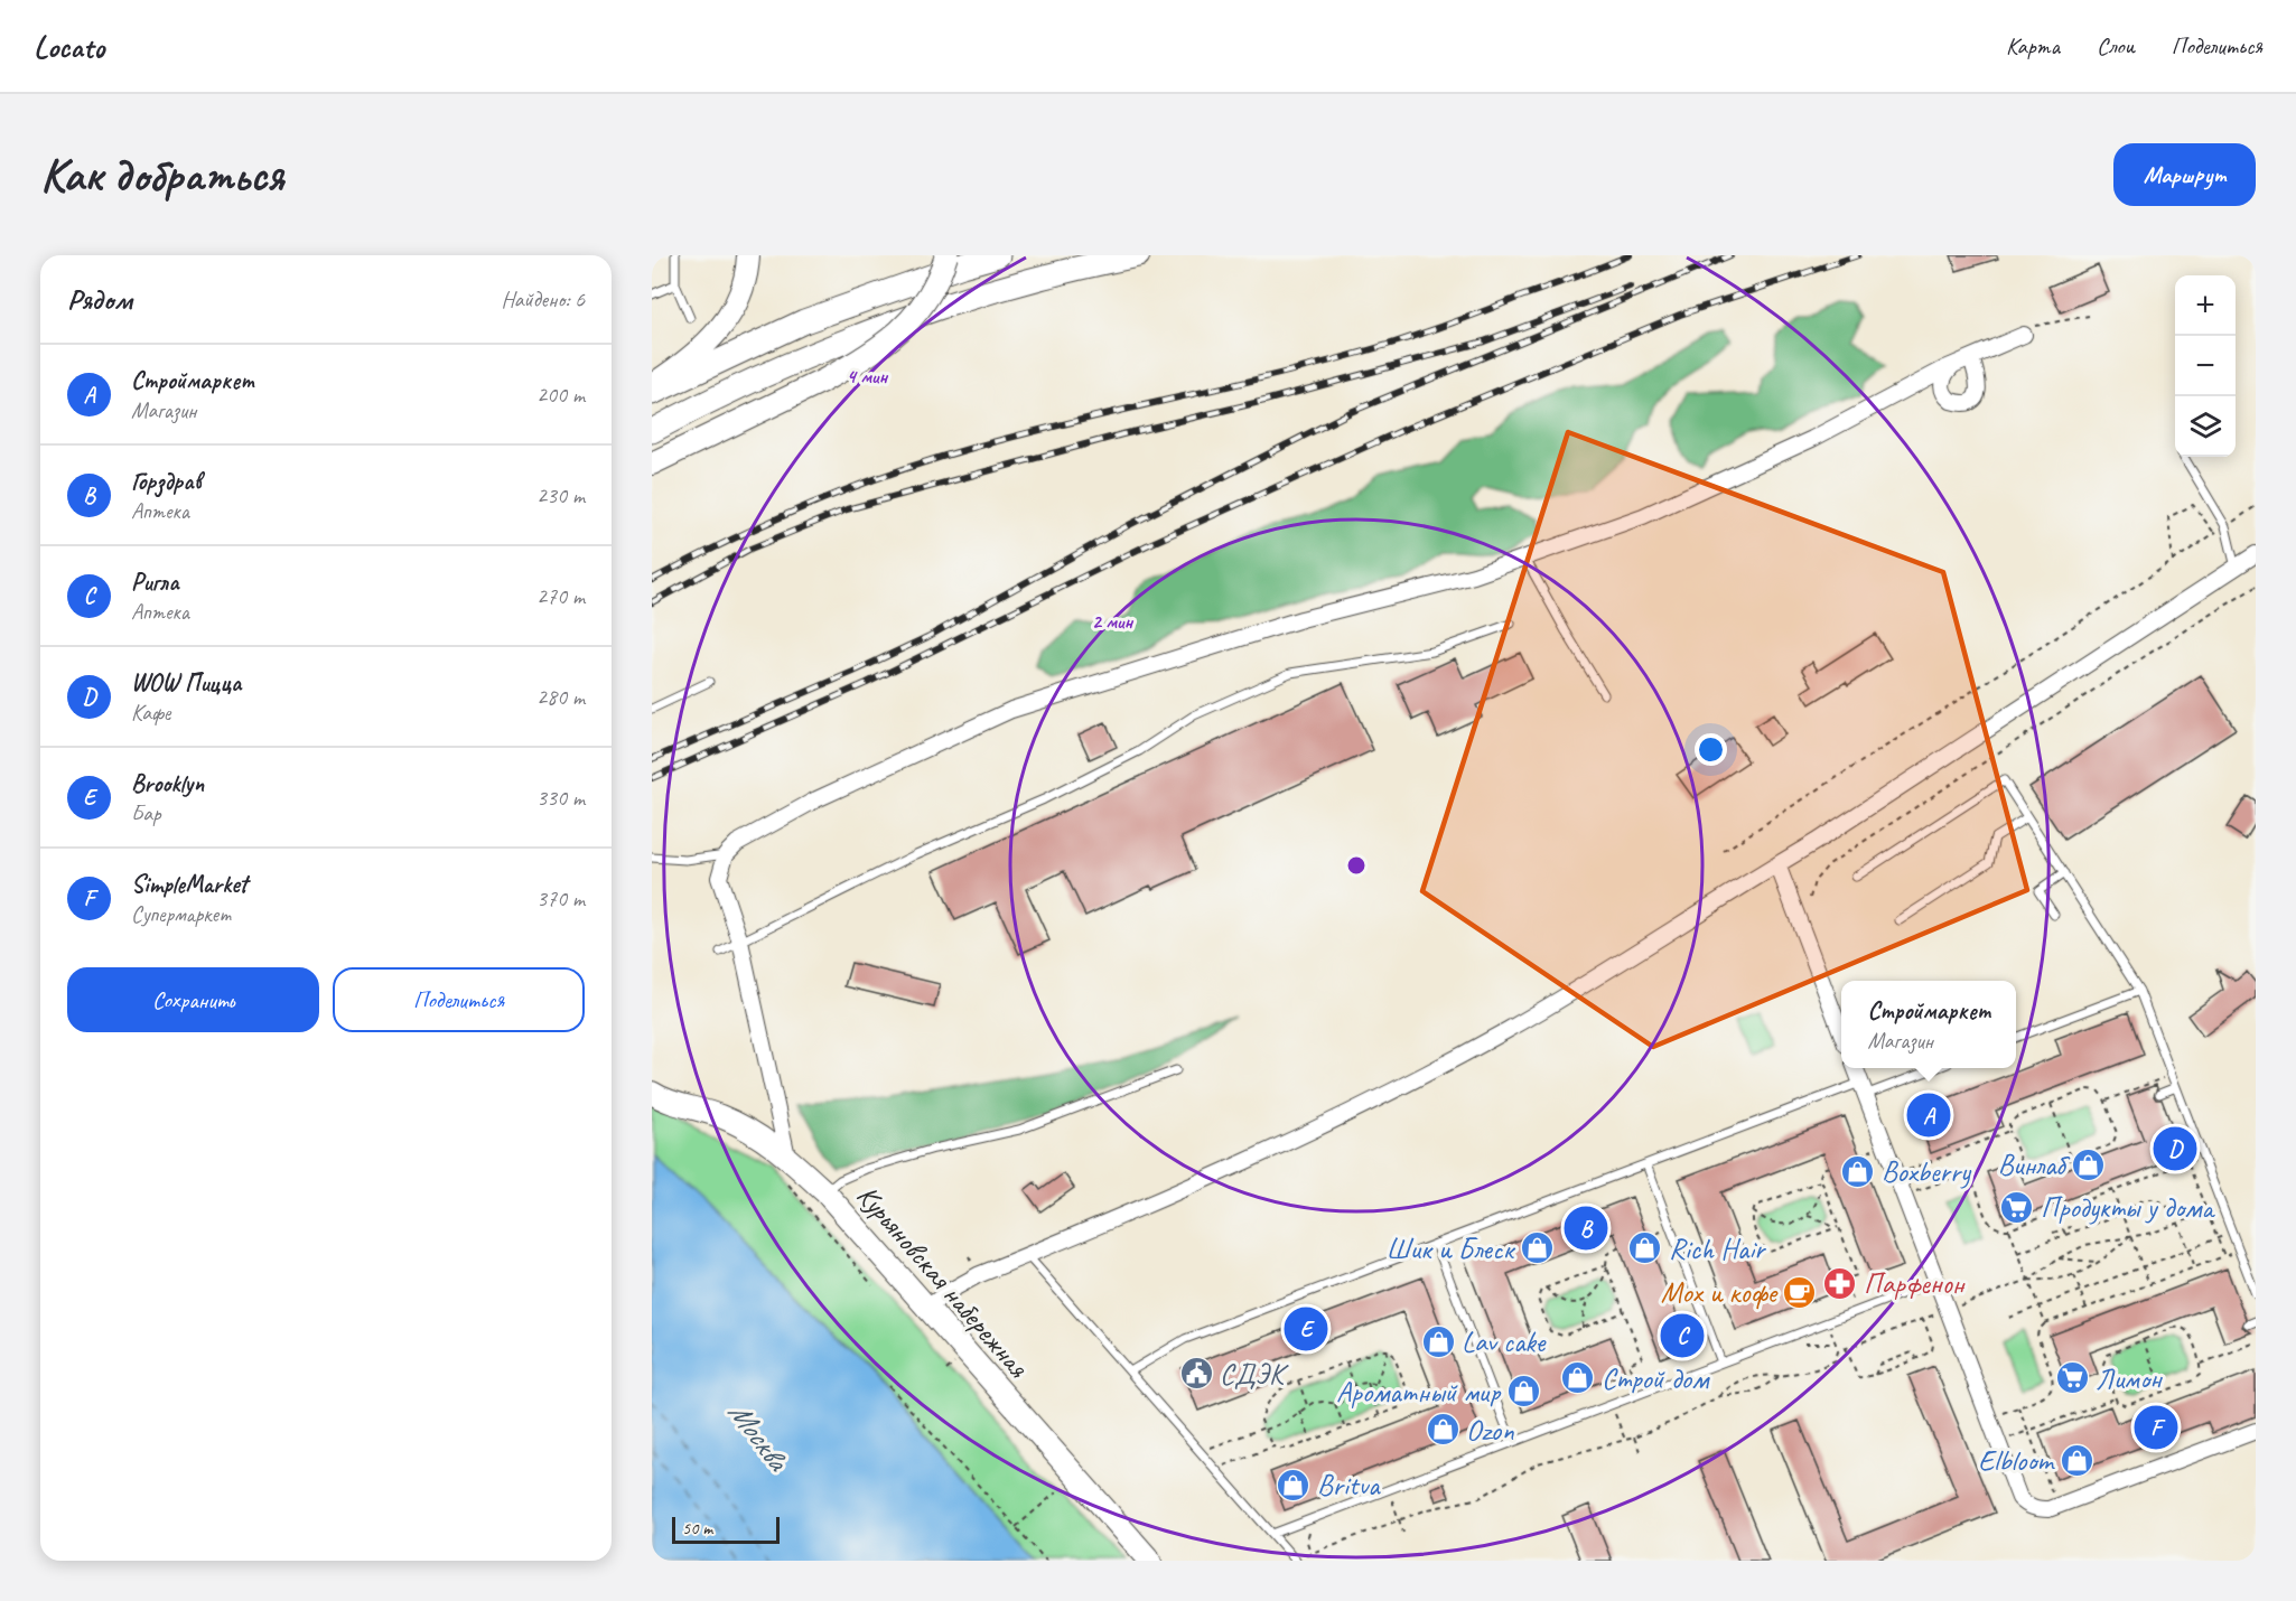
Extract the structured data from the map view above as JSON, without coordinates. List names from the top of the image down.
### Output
{
  "streets": {
    "main road": ["Курьяновская набережная"]
  },
  "water": ["Москва"],
  "places": {
    "shop": [
      "Винлаб",
      "Boxberry",
      "Шик и Блеск",
      "Rich Hair",
      "Lav cake",
      "Строй дом",
      "Ароматный мир",
      "Ozon",
      "Elbloom",
      "Britva"
    ],
    "supermarket": ["Продукты у дома", "Лимон"],
    "pharmacy": ["Парфенон"],
    "cafe": ["Мох и кофе"],
    "public building": ["СДЭК"]
  },
  "scale_bar": "50 m",
  "page": {
    "header": "Locato",
    "nav": ["Карта", "Слои", "Поделиться"],
    "buttons": [
      "Маршрут",
      ["Сохранить", "Поделиться"]
    ],
    "title": "Как добраться",
    "heading": ["Рядом", "Найдено: 6"],
    "map_buttons": ["+", "−"],
    "list": [
      {
        "mark": "A",
        "name": "Строймаркет",
        "note": "Магазин",
        "value": "200 m"
      },
      {
        "mark": "B",
        "name": "Горздрав",
        "note": "Аптека",
        "value": "230 m"
      },
      {
        "mark": "C",
        "name": "Ригла",
        "note": "Аптека",
        "value": "270 m"
      },
      {
        "mark": "D",
        "name": "WOW Пицца",
        "note": "Кафе",
        "value": "280 m"
      },
      {
        "mark": "E",
        "name": "Brooklyn",
        "note": "Бар",
        "value": "330 m"
      },
      {
        "mark": "F",
        "name": "SimpleMarket",
        "note": "Супермаркет",
        "value": "370 m"
      }
    ],
    "popup": ["Строймаркет", "Магазин"],
    "pins": [
      "A",
      "D",
      "B",
      "E",
      "C",
      "F"
    ],
    "scale": "50 m"
  },
  "rings": ["4 мин", "2 мин"]
}
